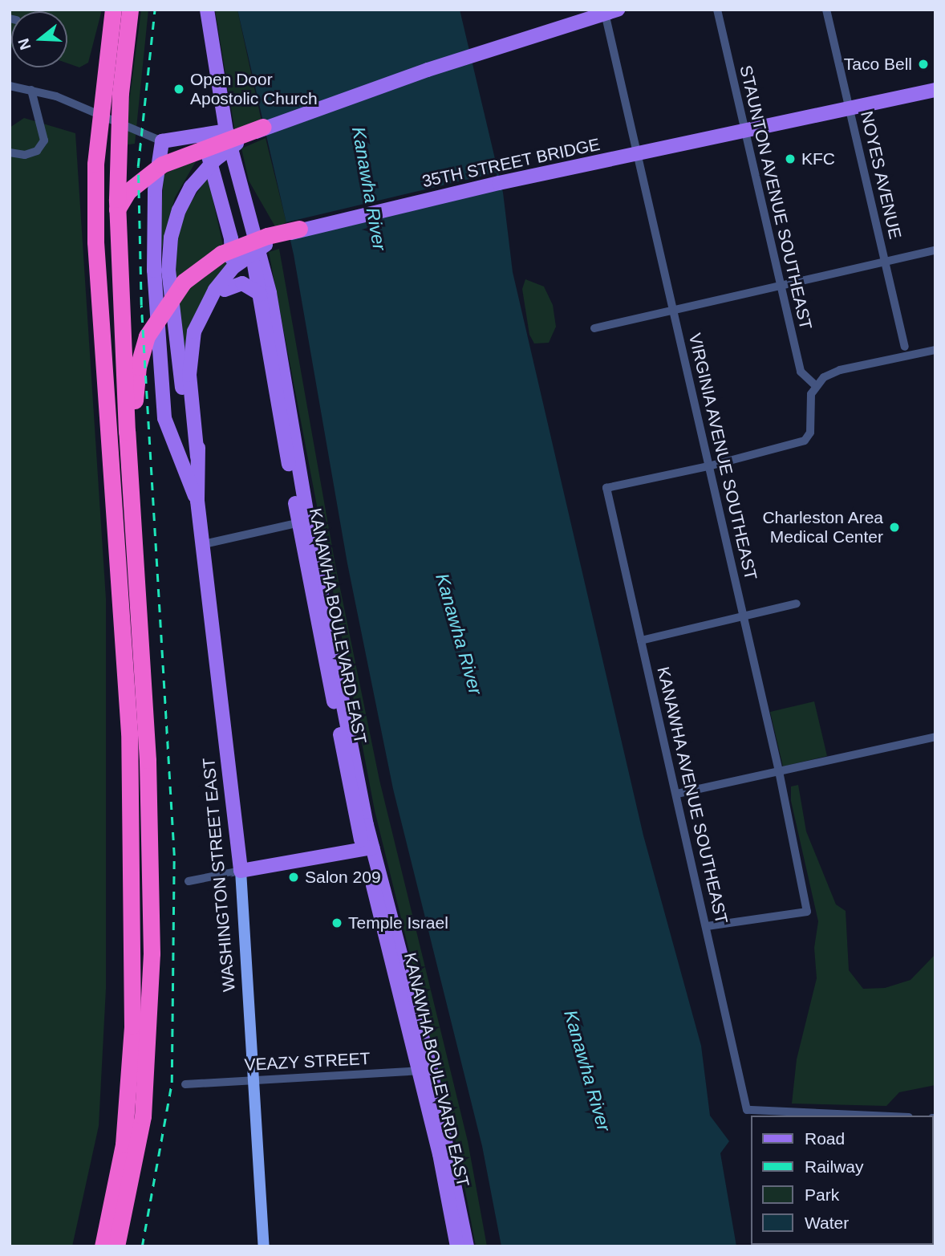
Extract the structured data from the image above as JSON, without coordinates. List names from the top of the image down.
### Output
{
  "streets": {
    "main road": ["35TH STREET BRIDGE", "KANAWHA BOULEVARD EAST", "WASHINGTON STREET EAST"],
    "street": [
      "NOYES AVENUE",
      "STAUNTON AVENUE SOUTHEAST",
      "VIRGINIA AVENUE SOUTHEAST",
      "KANAWHA AVENUE SOUTHEAST",
      "VEAZY STREET"
    ]
  },
  "crossings": [
    ["35TH STREET BRIDGE", "NOYES AVENUE"],
    ["35TH STREET BRIDGE", "STAUNTON AVENUE SOUTHEAST"],
    ["35TH STREET BRIDGE", "WASHINGTON STREET EAST"],
    ["VIRGINIA AVENUE SOUTHEAST", "KANAWHA AVENUE SOUTHEAST"],
    ["KANAWHA BOULEVARD EAST", "VEAZY STREET"],
    ["WASHINGTON STREET EAST", "VEAZY STREET"]
  ],
  "water": ["Kanawha River"],
  "places": [
    "Taco Bell",
    "Open Door Apostolic Church",
    "KFC",
    "Charleston Area Medical Center",
    "Salon 209",
    "Temple Israel"
  ],
  "legend": [
    "Road",
    "Railway",
    "Park",
    "Water"
  ],
  "north": "left"
}
